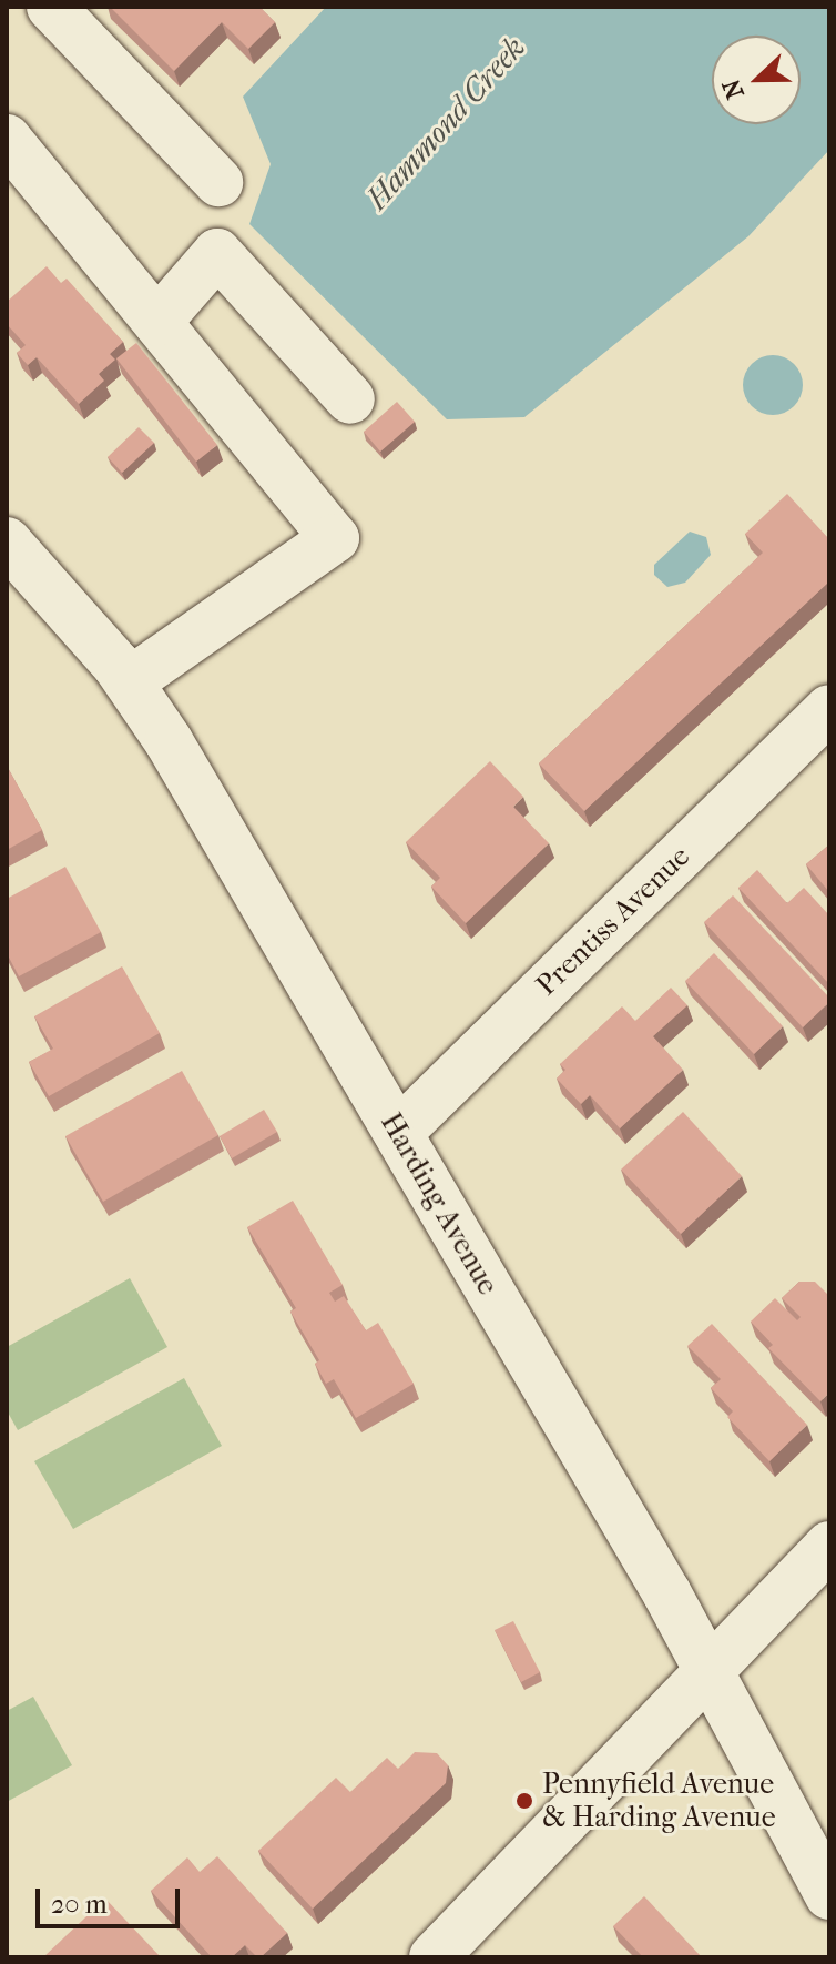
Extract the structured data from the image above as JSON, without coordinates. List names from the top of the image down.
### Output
{
  "streets": {
    "street": ["Prentiss Avenue", "Harding Avenue"]
  },
  "crossings": [
    ["Prentiss Avenue", "Harding Avenue"]
  ],
  "water": ["Hammond Creek"],
  "places": ["Pennyfield Avenue & Harding Avenue"],
  "scale_bar": "20 m",
  "north": "left"
}
